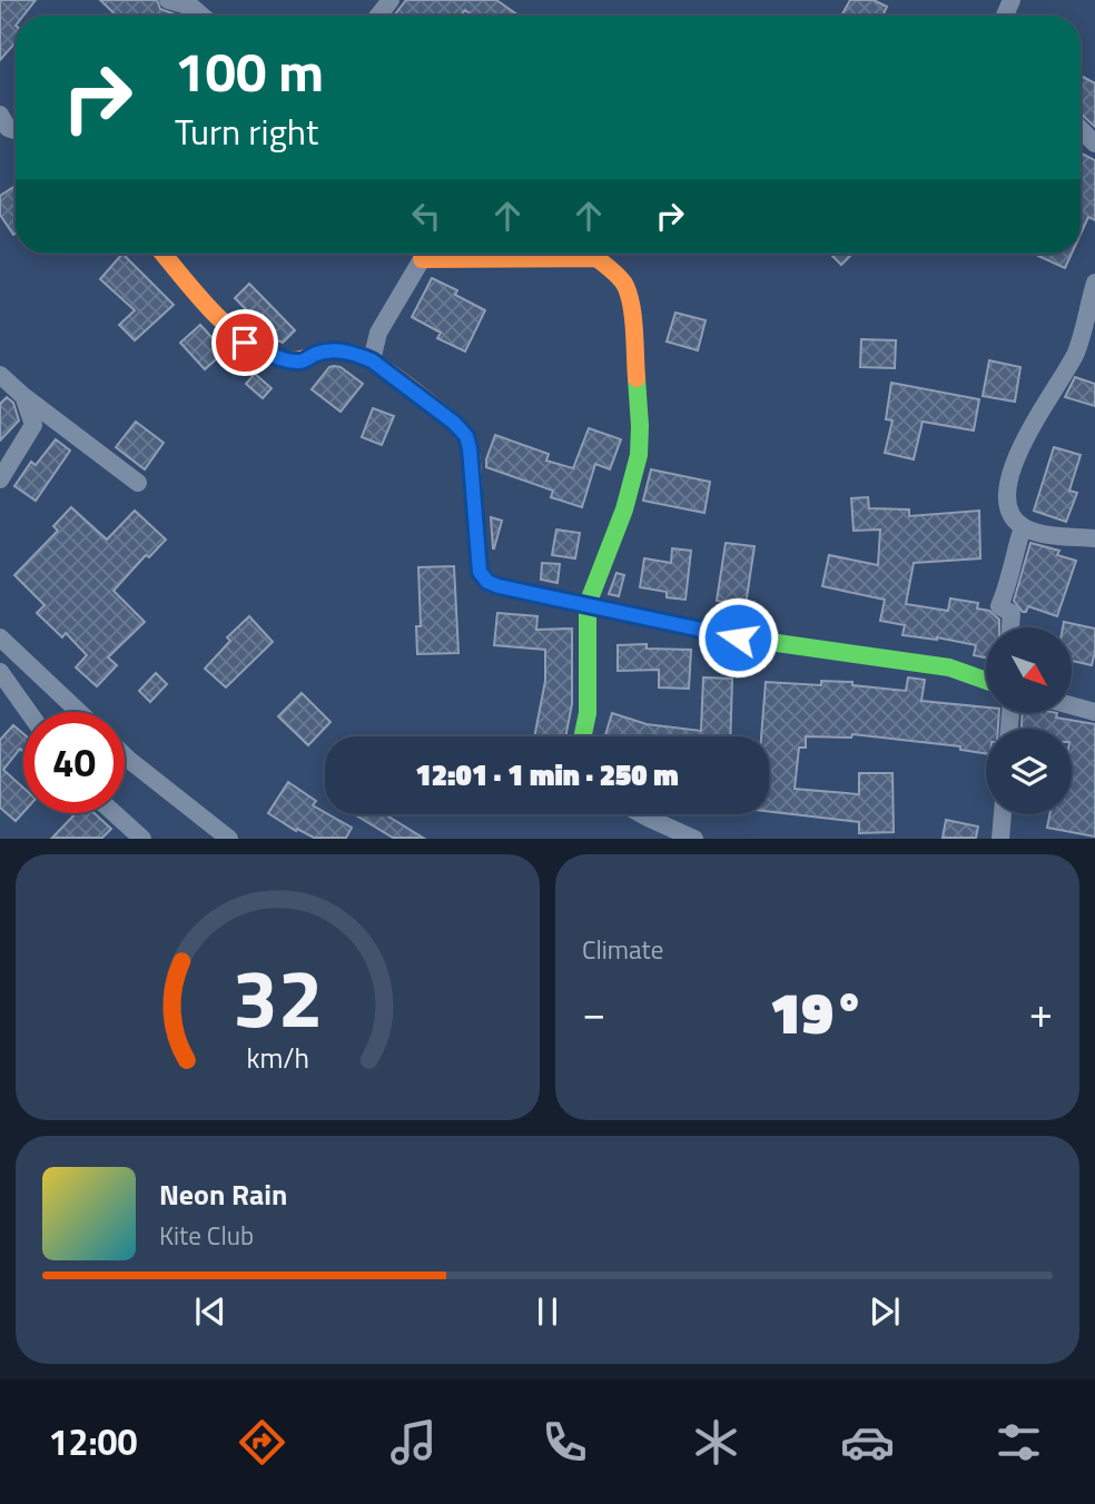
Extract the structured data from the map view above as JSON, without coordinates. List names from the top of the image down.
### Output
{
  "north": "bottom right",
  "page": {
    "turn": ["100 m", "Turn right"],
    "limit": "40",
    "trip": "12:01 · 1 min · 250 m",
    "tile": "Climate",
    "heat": ["−", "19°", "+"],
    "song": ["Neon Rain", "Kite Club"],
    "tabs": "12:00",
    "gauge": ["32", "km/h"]
  }
}
